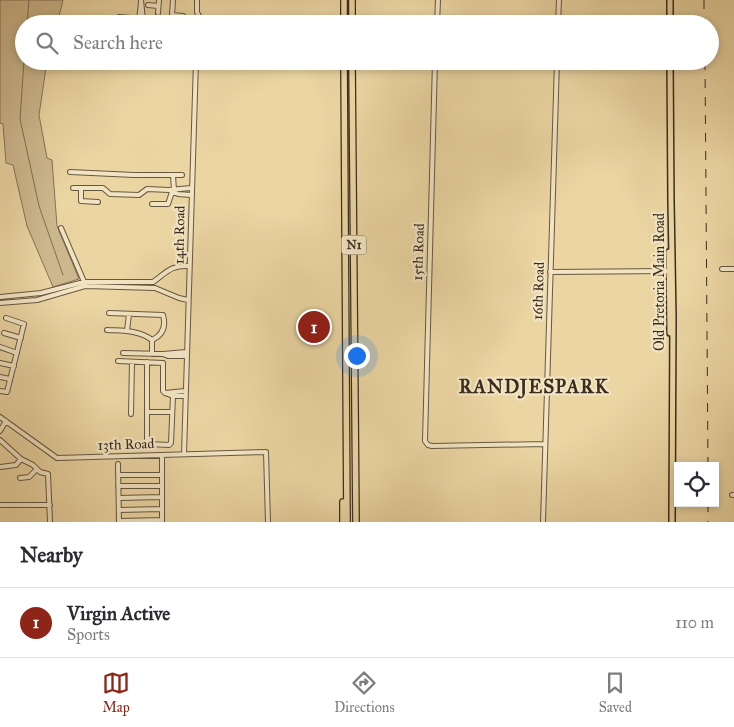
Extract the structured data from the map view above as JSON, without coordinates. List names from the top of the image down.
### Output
{
  "streets": {
    "highway": ["N1"],
    "main road": ["Old Pretoria Main Road"],
    "street": [
      "14th Road",
      "15th Road",
      "16th Road",
      "13th Road"
    ]
  },
  "crossings": [
    ["14th Road", "13th Road"],
    ["15th Road", "16th Road"]
  ],
  "districts": ["RANDJESPARK"],
  "page": {
    "search": "Search here",
    "pins": "1",
    "heading": "Nearby",
    "list": [
      {
        "mark": "1",
        "name": "Virgin Active",
        "note": "Sports",
        "value": "110 m"
      }
    ],
    "nav": ["Map", "Directions", "Saved"]
  }
}
